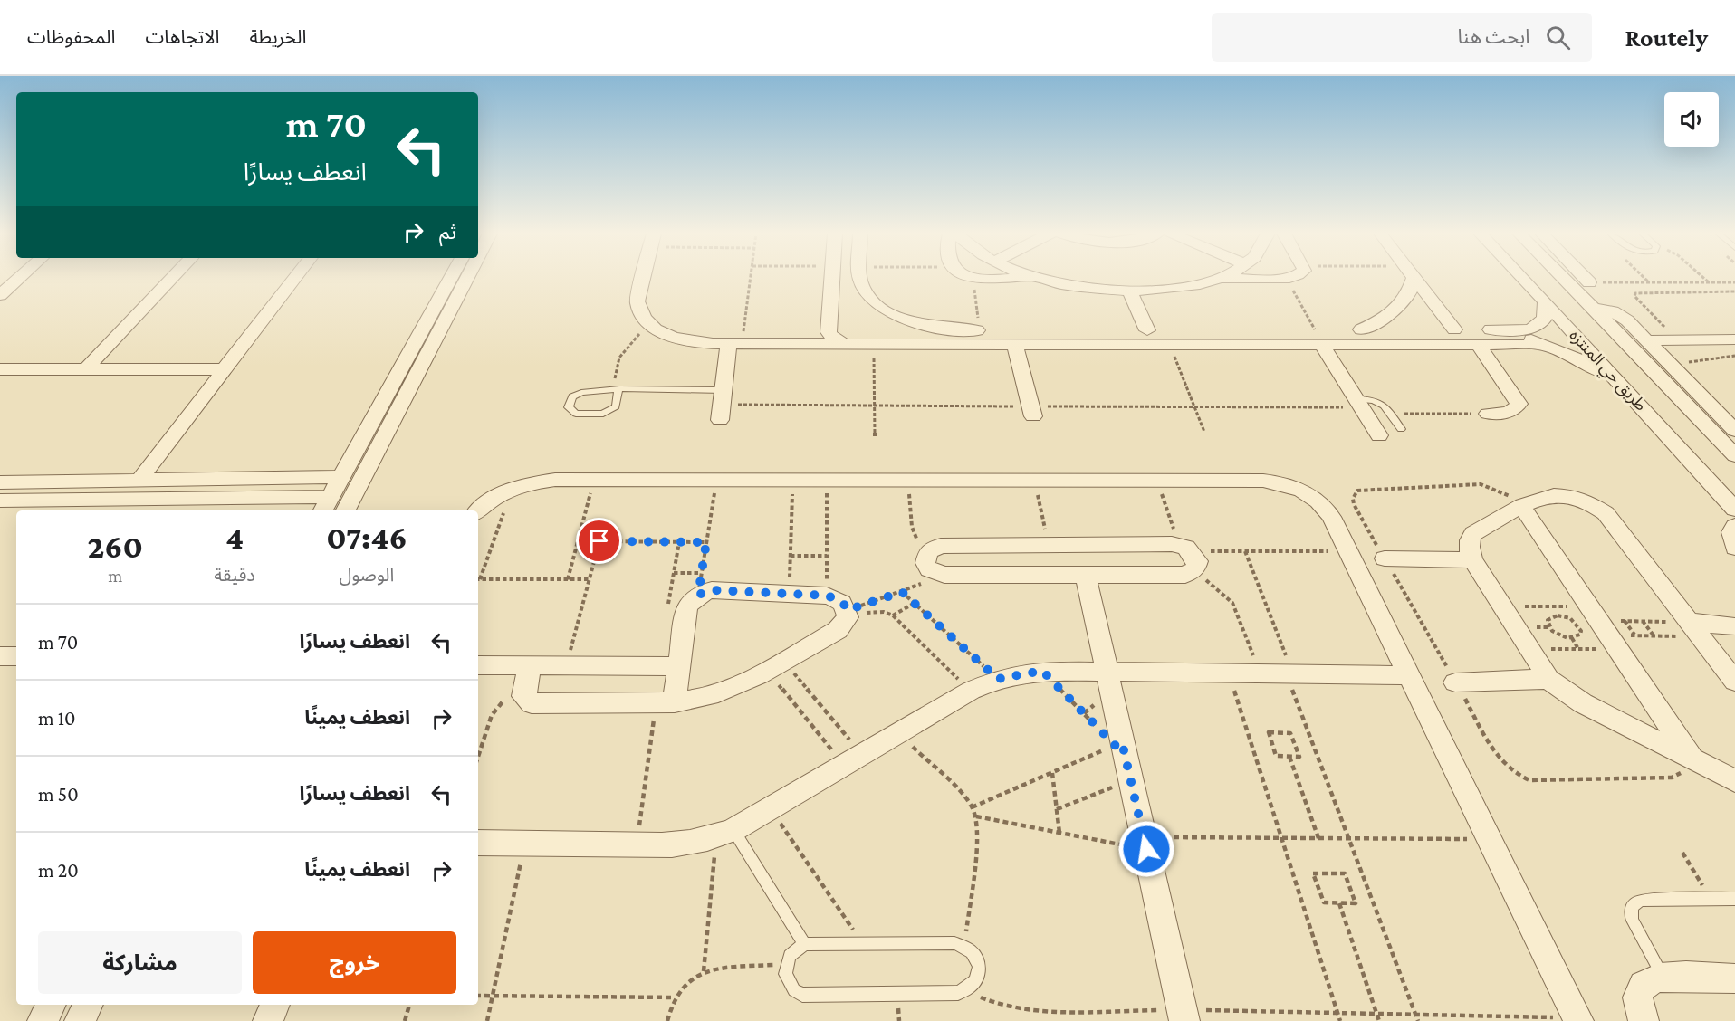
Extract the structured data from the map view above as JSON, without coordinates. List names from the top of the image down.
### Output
{
  "streets": {
    "street": ["طريق حي المنتزه"]
  },
  "page": {
    "header": "Routely",
    "search": "ابحث هنا",
    "nav": ["الخريطة", "الاتجاهات", "المحفوظات"],
    "turn": ["70 m", "انعطف يسارًا"],
    "then": "ثم",
    "eta": [
      "07:46",
      "الوصول",
      "4",
      "دقيقة",
      "260",
      "m"
    ],
    "list": [
      {
        "name": "انعطف يسارًا",
        "value": "70 m"
      },
      {
        "name": "انعطف يمينًا",
        "value": "10 m"
      },
      {
        "name": "انعطف يسارًا",
        "value": "50 m"
      },
      {
        "name": "انعطف يمينًا",
        "value": "20 m"
      }
    ],
    "buttons": ["خروج", "مشاركة"]
  }
}
